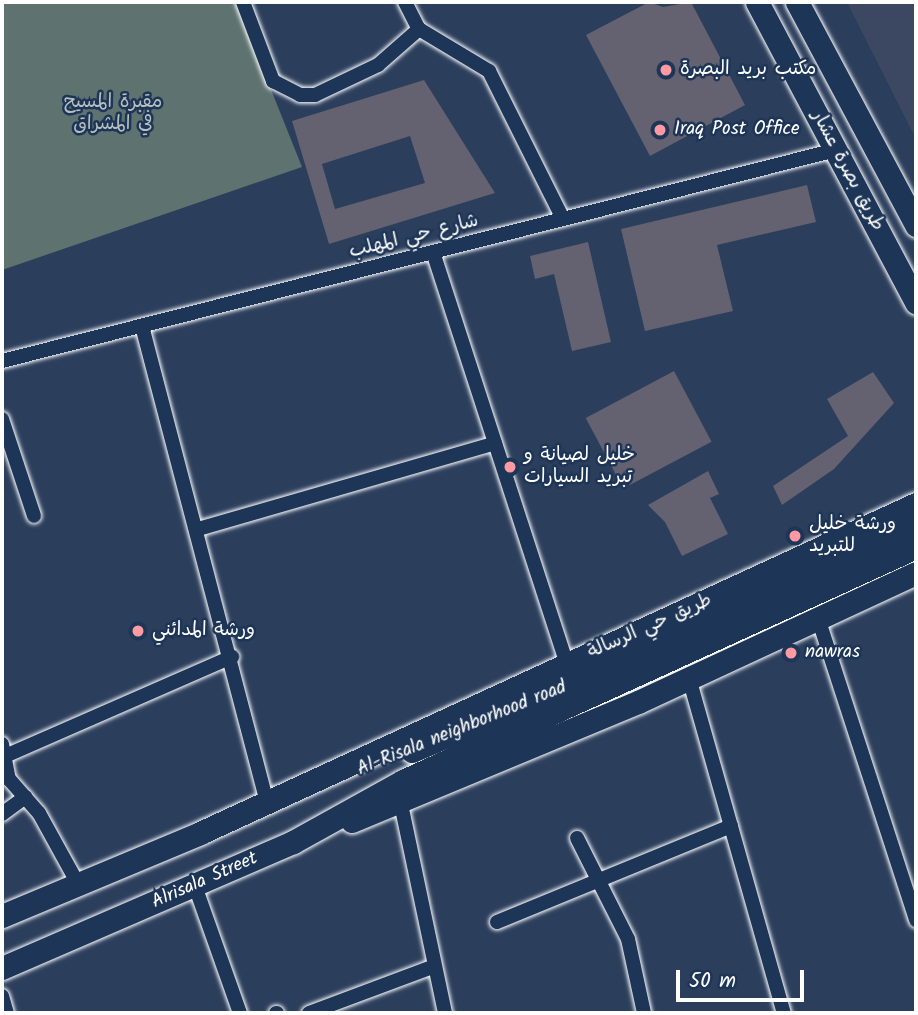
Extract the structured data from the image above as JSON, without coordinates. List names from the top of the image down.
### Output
{
  "streets": {
    "main road": [
      "طريق بصرة عشار",
      "طريق حي الرسالة",
      "Al-Risala neighborhood road",
      "Alrisala Street"
    ],
    "street": ["شارع حي المهلب"]
  },
  "crossings": [
    ["طريق بصرة عشار", "شارع حي المهلب"],
    ["طريق حي الرسالة", "Al-Risala neighborhood road"],
    ["Al-Risala neighborhood road", "Alrisala Street"]
  ],
  "parks": ["مقبرة المسيح في المشراق"],
  "places": [
    "مكتب بريد البصرة",
    "Iraq Post Office",
    "خليل لصيانة و تبريد السيارات",
    "ورشة خليل للتبريد",
    "ورشة المدائني",
    "nawras"
  ],
  "scale_bar": "50 m"
}
